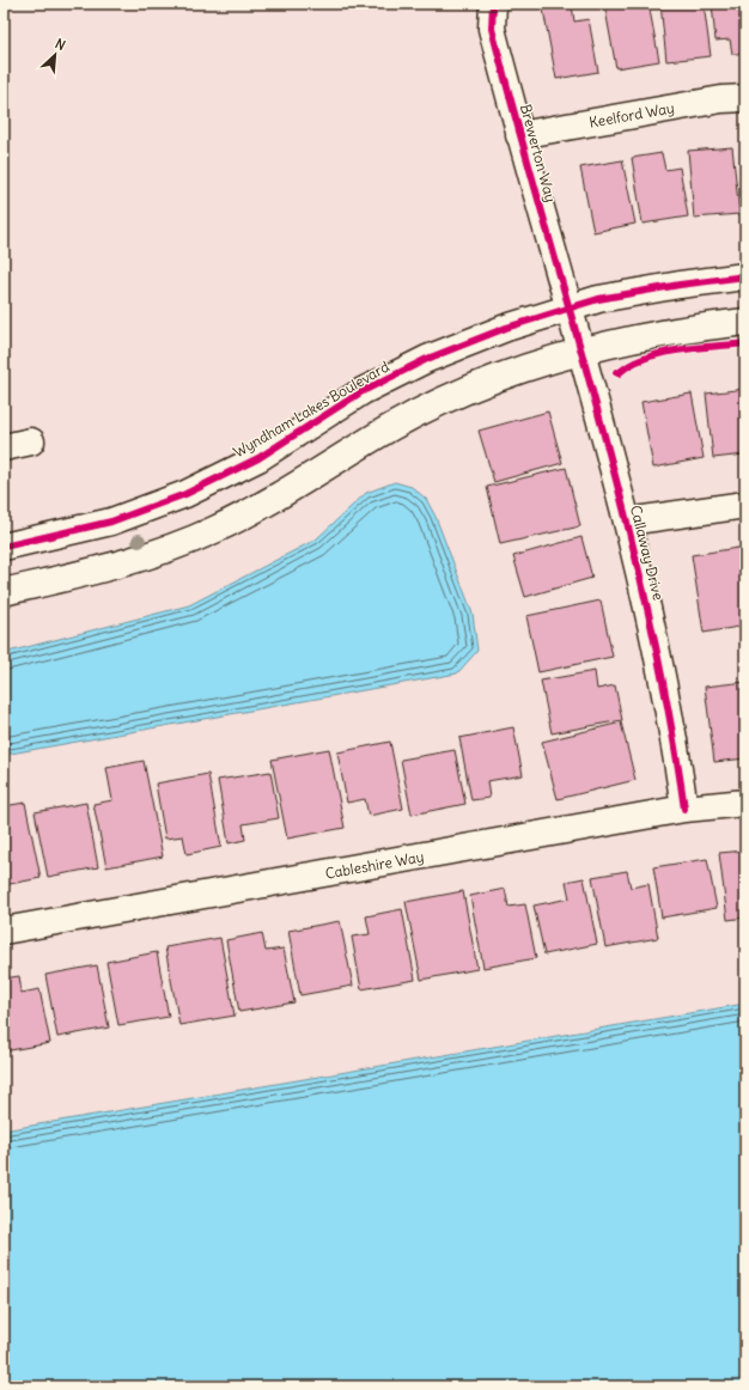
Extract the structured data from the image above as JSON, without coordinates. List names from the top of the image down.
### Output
{
  "streets": {
    "street": [
      "Keelford Way",
      "Brewerton Way",
      "Wyndham Lakes Boulevard",
      "Callaway Drive",
      "Cableshire Way"
    ]
  },
  "crossings": [
    ["Keelford Way", "Brewerton Way"],
    ["Brewerton Way", "Wyndham Lakes Boulevard"],
    ["Brewerton Way", "Callaway Drive"],
    ["Wyndham Lakes Boulevard", "Callaway Drive"],
    ["Callaway Drive", "Cableshire Way"]
  ],
  "north": "top right"
}
